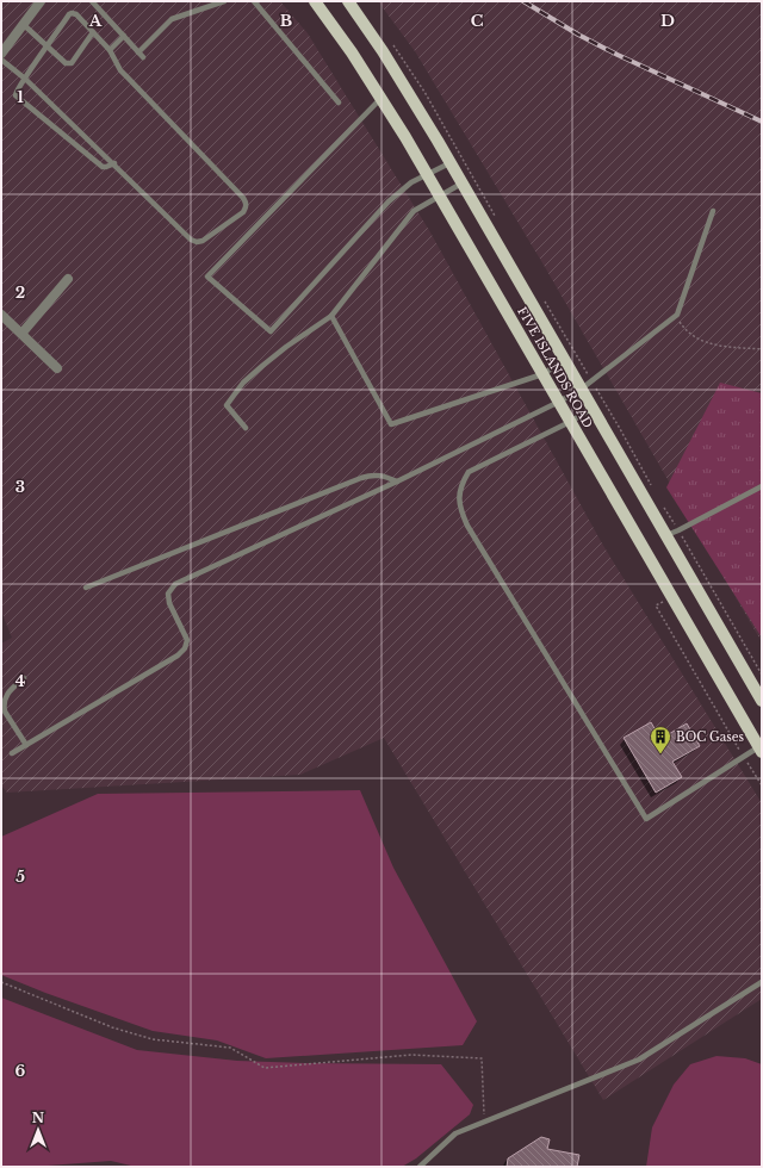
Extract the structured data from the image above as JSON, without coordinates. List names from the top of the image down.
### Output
{
  "streets": {
    "main road": ["FIVE ISLANDS ROAD"]
  },
  "places": {
    "building": ["BOC Gases"]
  },
  "north": "top",
  "grid": {
    "columns": [
      "A",
      "B",
      "C",
      "D"
    ],
    "rows": [
      "1",
      "2",
      "3",
      "4",
      "5",
      "6"
    ]
  }
}
